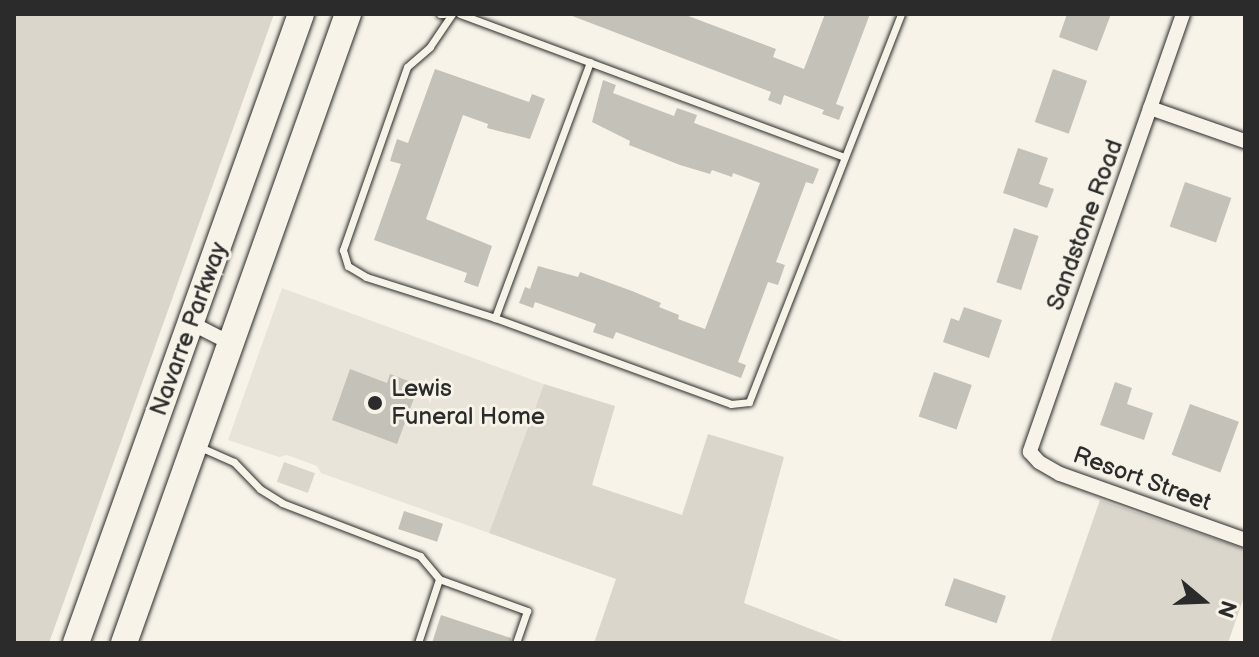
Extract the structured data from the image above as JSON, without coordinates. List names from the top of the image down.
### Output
{
  "streets": {
    "highway": ["Navarre Parkway"],
    "street": ["Sandstone Road", "Resort Street"]
  },
  "crossings": [
    ["Sandstone Road", "Resort Street"]
  ],
  "places": ["Lewis Funeral Home"],
  "north": "right"
}
